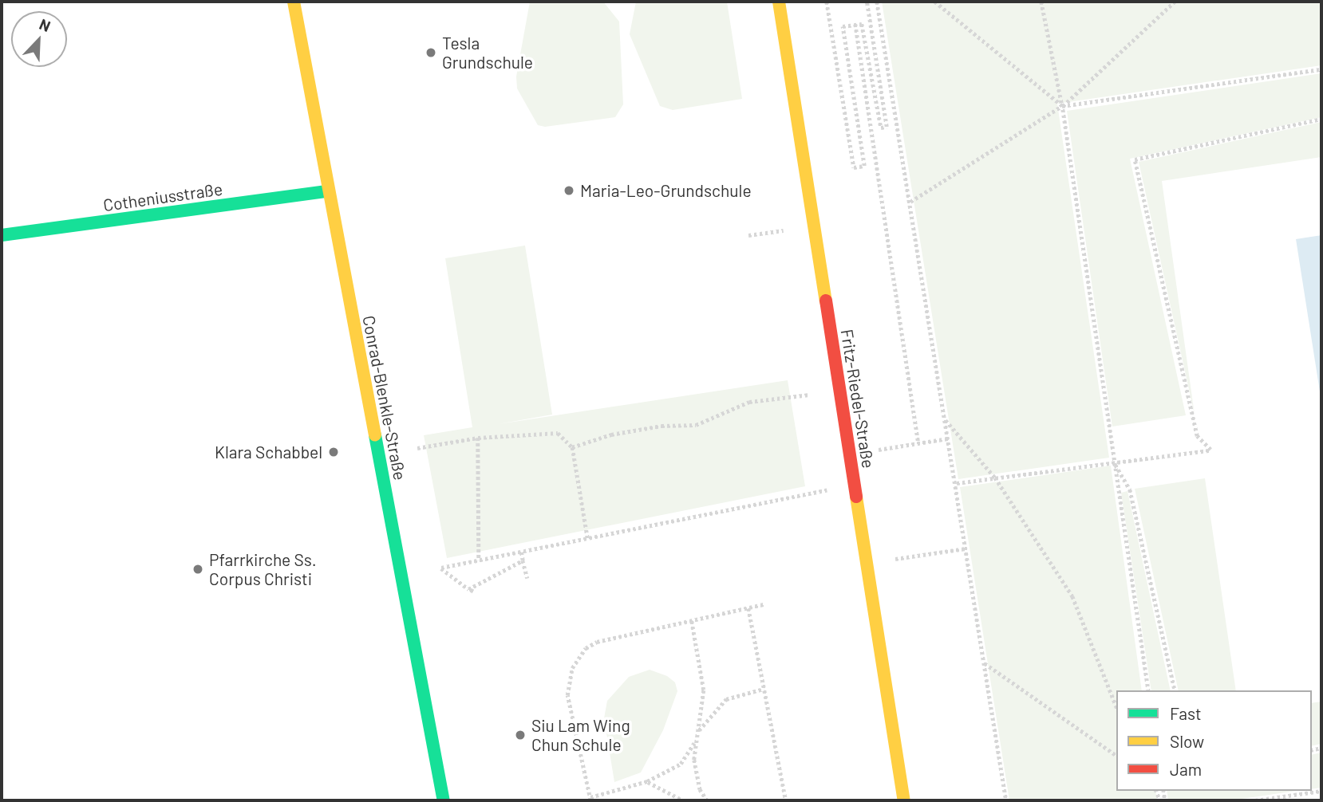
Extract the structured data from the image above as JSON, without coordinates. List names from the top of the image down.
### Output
{
  "streets": {
    "street": ["Cotheniusstraße", "Conrad-Blenkle-Straße", "Fritz-Riedel-Straße"]
  },
  "crossings": [
    ["Cotheniusstraße", "Conrad-Blenkle-Straße"]
  ],
  "places": [
    "Tesla Grundschule",
    "Maria-Leo-Grundschule",
    "Klara Schabbel",
    "Pfarrkirche Ss. Corpus Christi",
    "Siu Lam Wing Chun Schule"
  ],
  "legend": ["Fast", "Slow", "Jam"],
  "north": "top right"
}
